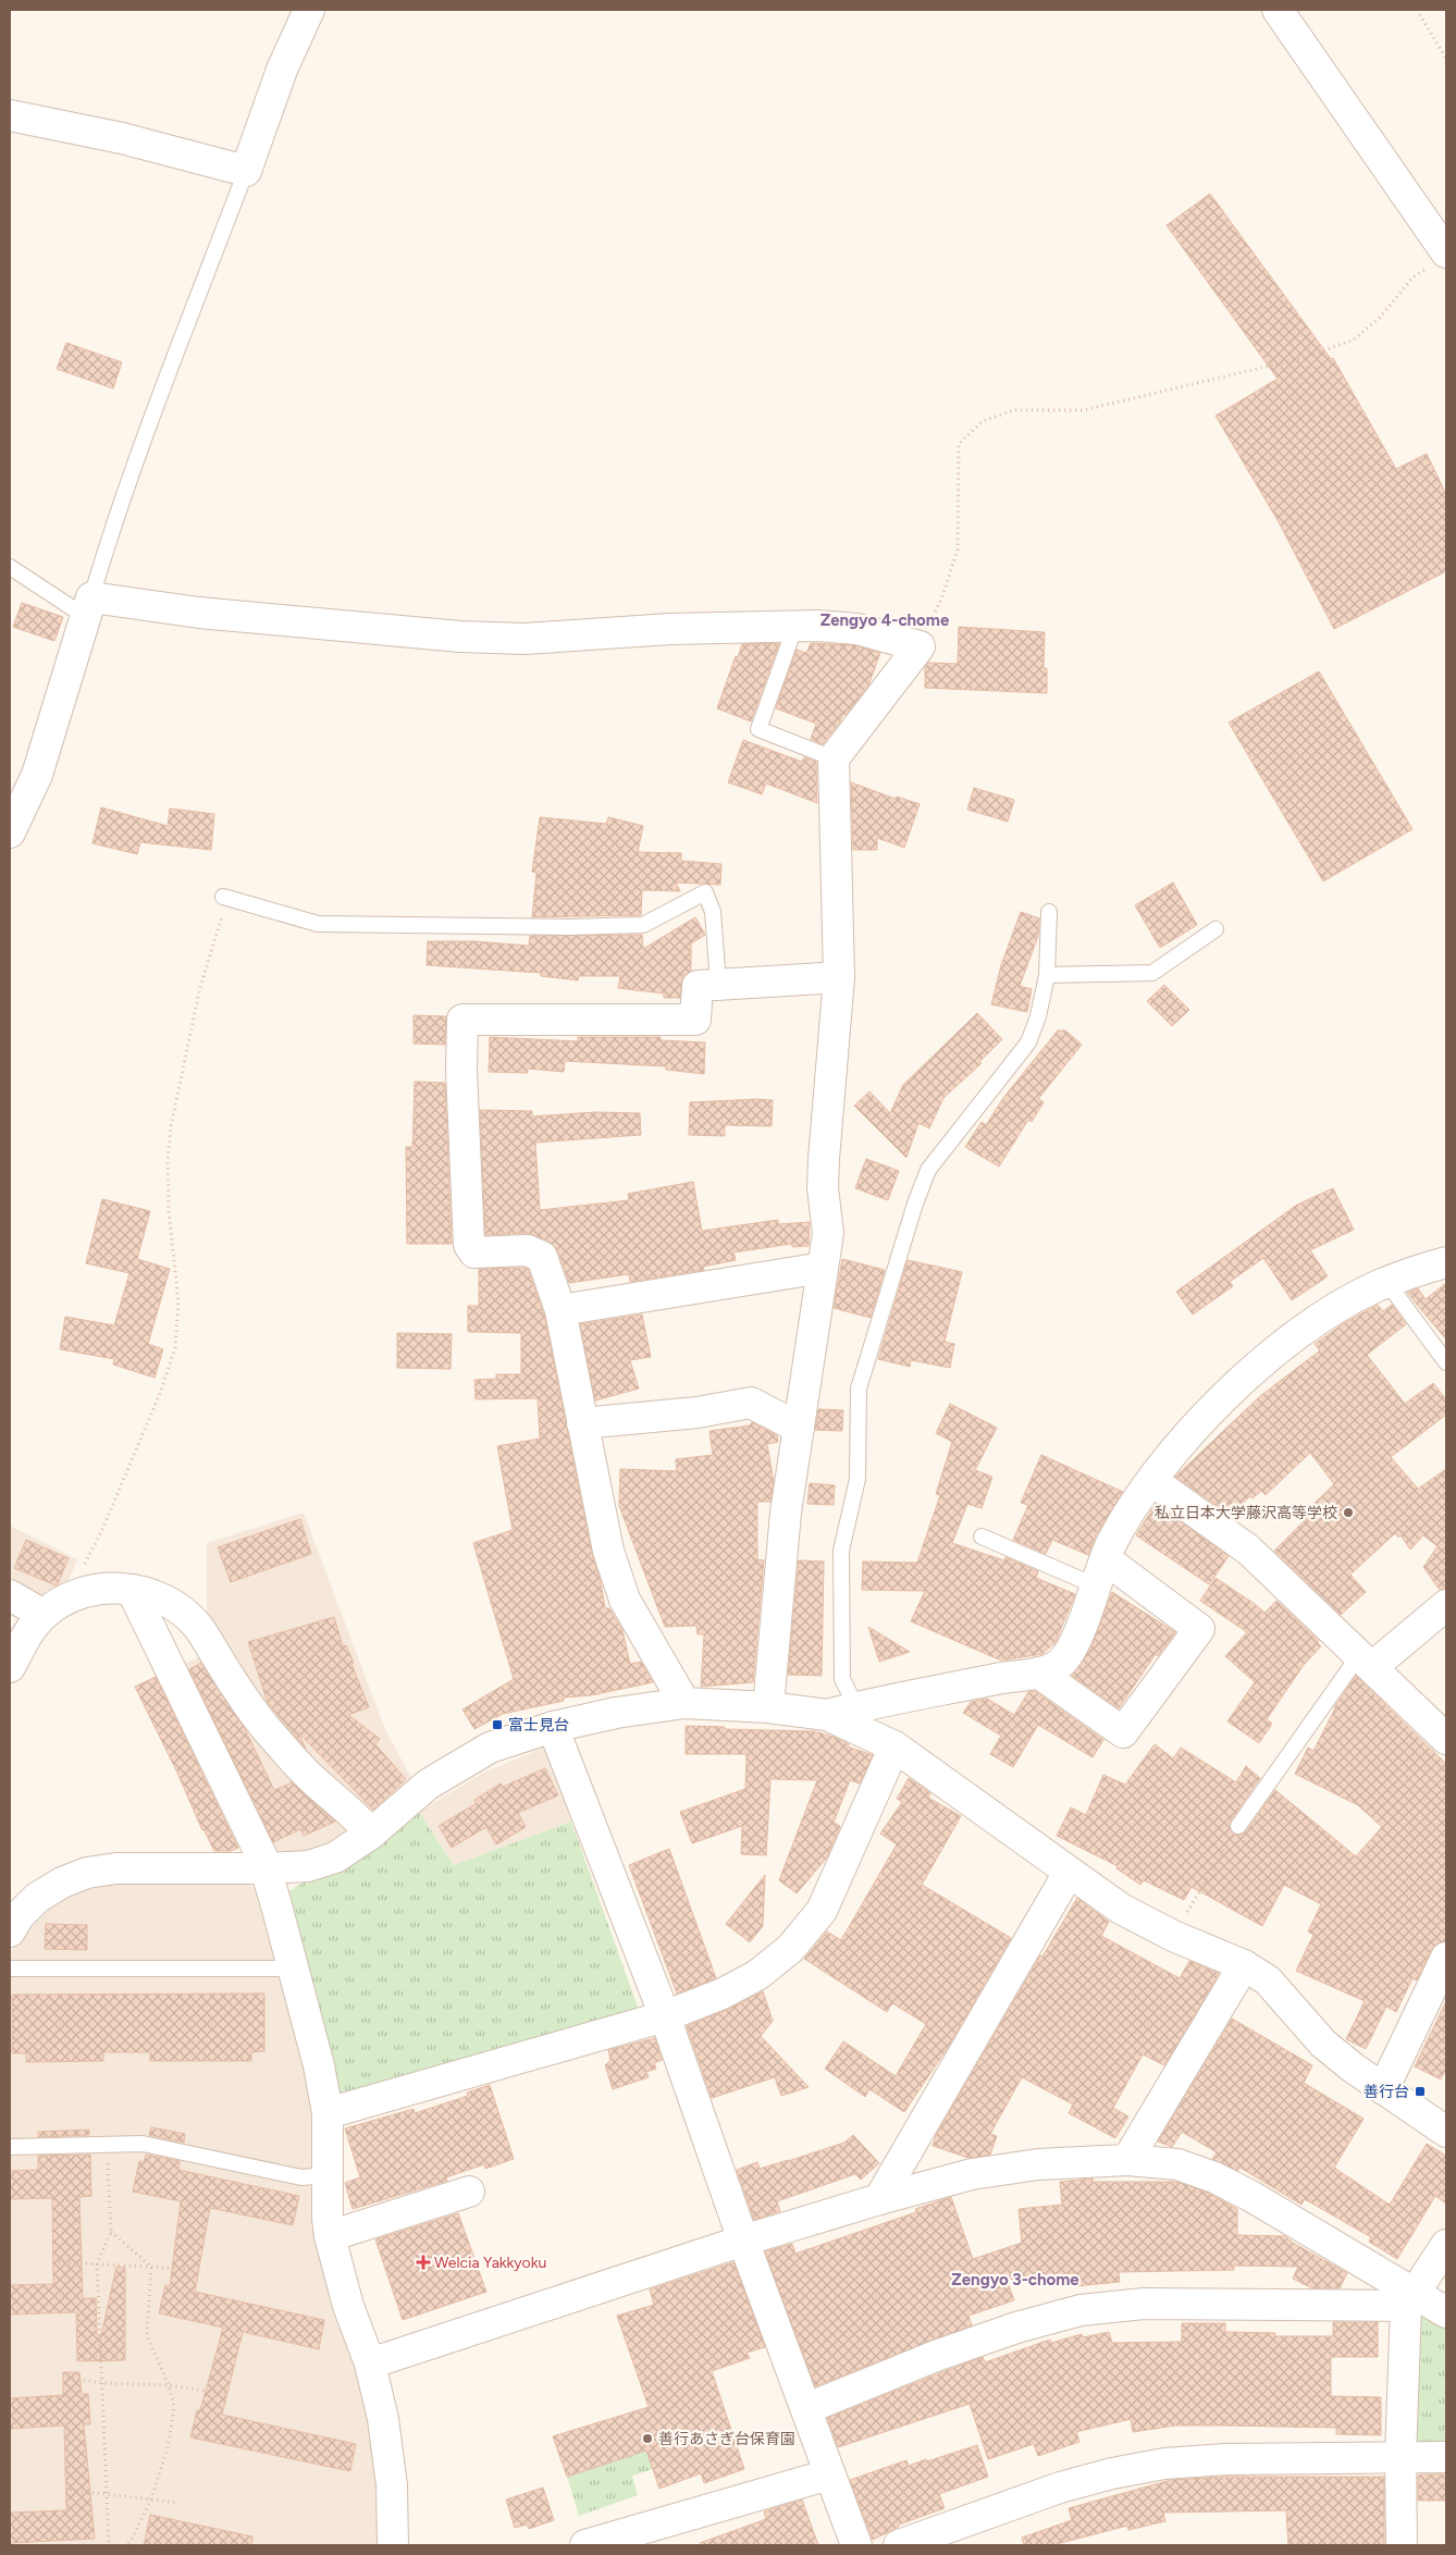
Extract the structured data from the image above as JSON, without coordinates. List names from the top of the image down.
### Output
{
  "districts": ["Zengyo 4-chome", "Zengyo 3-chome"],
  "places": {
    "other": ["私立日本大学藤沢高等学校", "善行あさぎ台保育園"],
    "transit": ["富士見台", "善行台"],
    "health": ["Welcia Yakkyoku"]
  }
}
